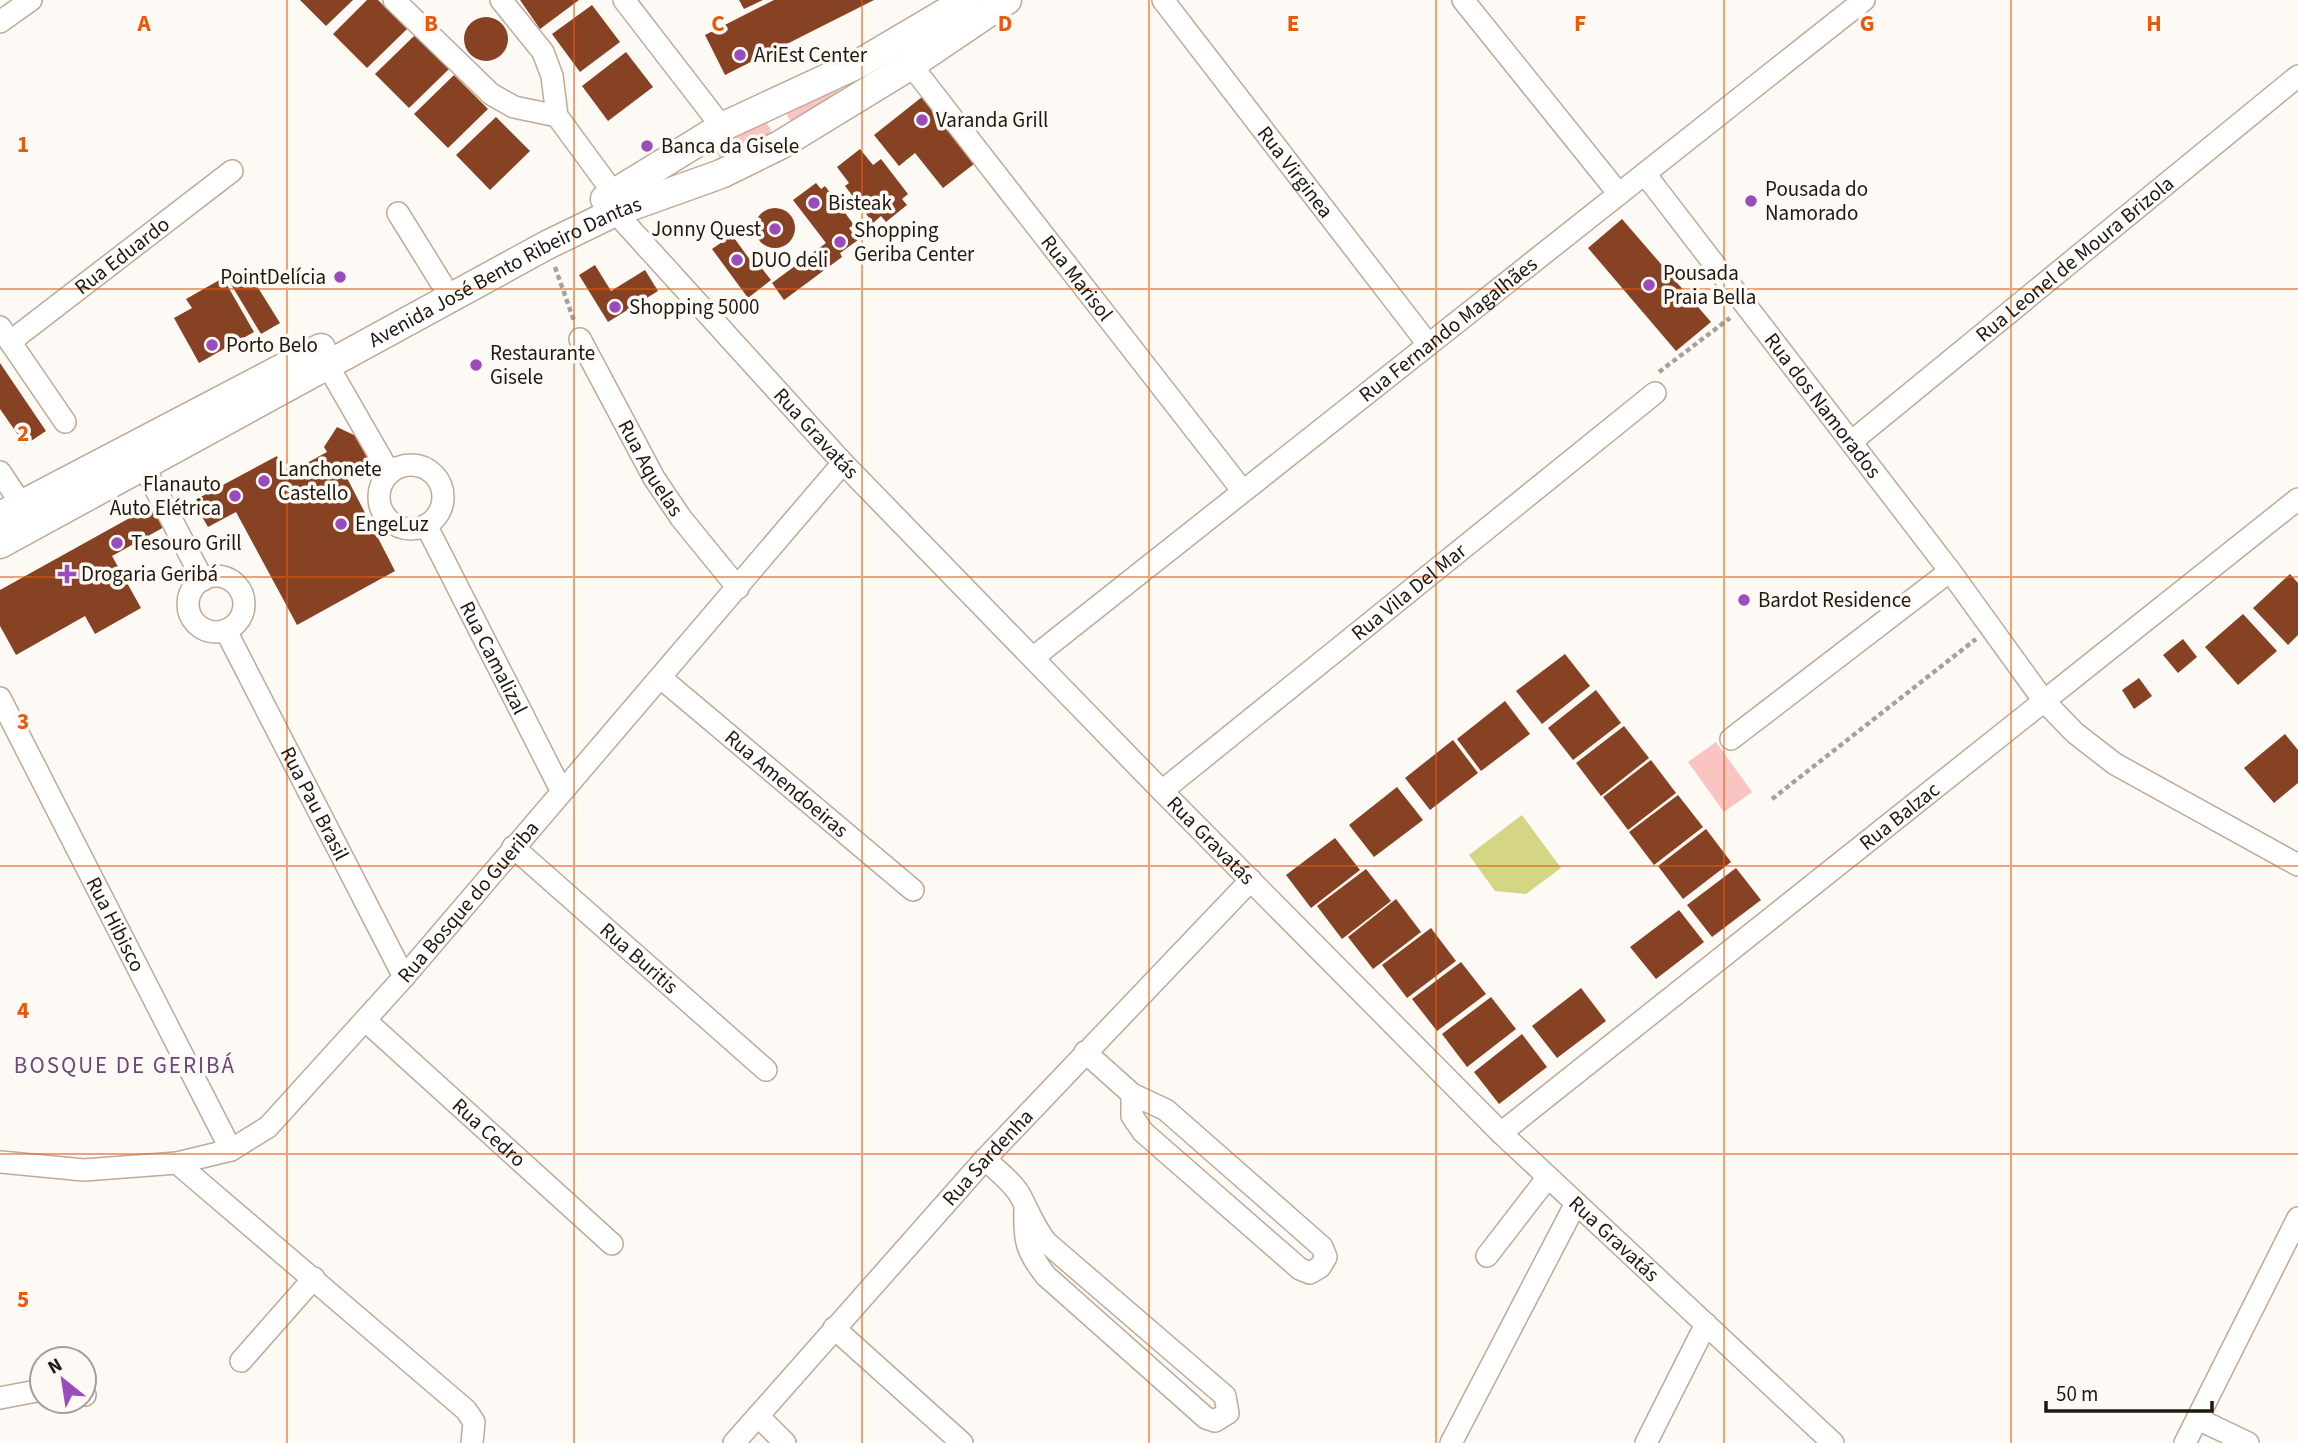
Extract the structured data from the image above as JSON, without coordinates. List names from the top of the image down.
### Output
{
  "streets": {
    "main road": ["Avenida José Bento Ribeiro Dantas"],
    "street": [
      "Rua Virginea",
      "Rua Eduardo",
      "Rua Leonel de Moura Brizola",
      "Rua Marisol",
      "Rua Fernando Magalhães",
      "Rua dos Namorados",
      "Rua Gravatás",
      "Rua Aquelas",
      "Rua Vila Del Mar",
      "Rua Camalizal",
      "Rua Amendoeiras",
      "Rua Pau Brasil",
      "Rua Balzac",
      "Rua Bosque do Gueriba",
      "Rua Hibisco",
      "Rua Buritis",
      "Rua Cedro",
      "Rua Sardenha"
    ]
  },
  "crossings": [
    ["Rua Virginea", "Rua Fernando Magalhães"],
    ["Rua Leonel de Moura Brizola", "Rua dos Namorados"],
    ["Avenida José Bento Ribeiro Dantas", "Rua Marisol"],
    ["Avenida José Bento Ribeiro Dantas", "Rua Gravatás"],
    ["Rua Marisol", "Rua Fernando Magalhães"],
    ["Rua Fernando Magalhães", "Rua dos Namorados"],
    ["Rua Fernando Magalhães", "Rua Gravatás"],
    ["Rua dos Namorados", "Rua Balzac"],
    ["Rua Gravatás", "Rua Vila Del Mar"],
    ["Rua Gravatás", "Rua Balzac"],
    ["Rua Gravatás", "Rua Bosque do Gueriba"],
    ["Rua Gravatás", "Rua Sardenha"],
    ["Rua Aquelas", "Rua Bosque do Gueriba"],
    ["Rua Camalizal", "Rua Bosque do Gueriba"],
    ["Rua Amendoeiras", "Rua Bosque do Gueriba"],
    ["Rua Pau Brasil", "Rua Bosque do Gueriba"],
    ["Rua Bosque do Gueriba", "Rua Hibisco"],
    ["Rua Bosque do Gueriba", "Rua Buritis"],
    ["Rua Bosque do Gueriba", "Rua Cedro"]
  ],
  "districts": ["BOSQUE DE GERIBÁ"],
  "places": {
    "other": [
      "AriEst Center",
      "Varanda Grill",
      "Banca da Gisele",
      "Pousada do Namorado",
      "Bisteak",
      "Jonny Quest",
      "Shopping Geriba Center",
      "DUO deli",
      "PointDelícia",
      "Pousada Praia Bella",
      "Shopping 5000",
      "Porto Belo",
      "Restaurante Gisele",
      "Lanchonete Castello",
      "Flanauto Auto Elétrica",
      "EngeLuz",
      "Tesouro Grill",
      "Bardot Residence"
    ],
    "health": ["Drogaria Geribá"]
  },
  "scale_bar": "50 m",
  "north": "top left",
  "grid": {
    "columns": [
      "A",
      "B",
      "C",
      "D",
      "E",
      "F",
      "G",
      "H"
    ],
    "rows": [
      "1",
      "2",
      "3",
      "4",
      "5"
    ]
  }
}
